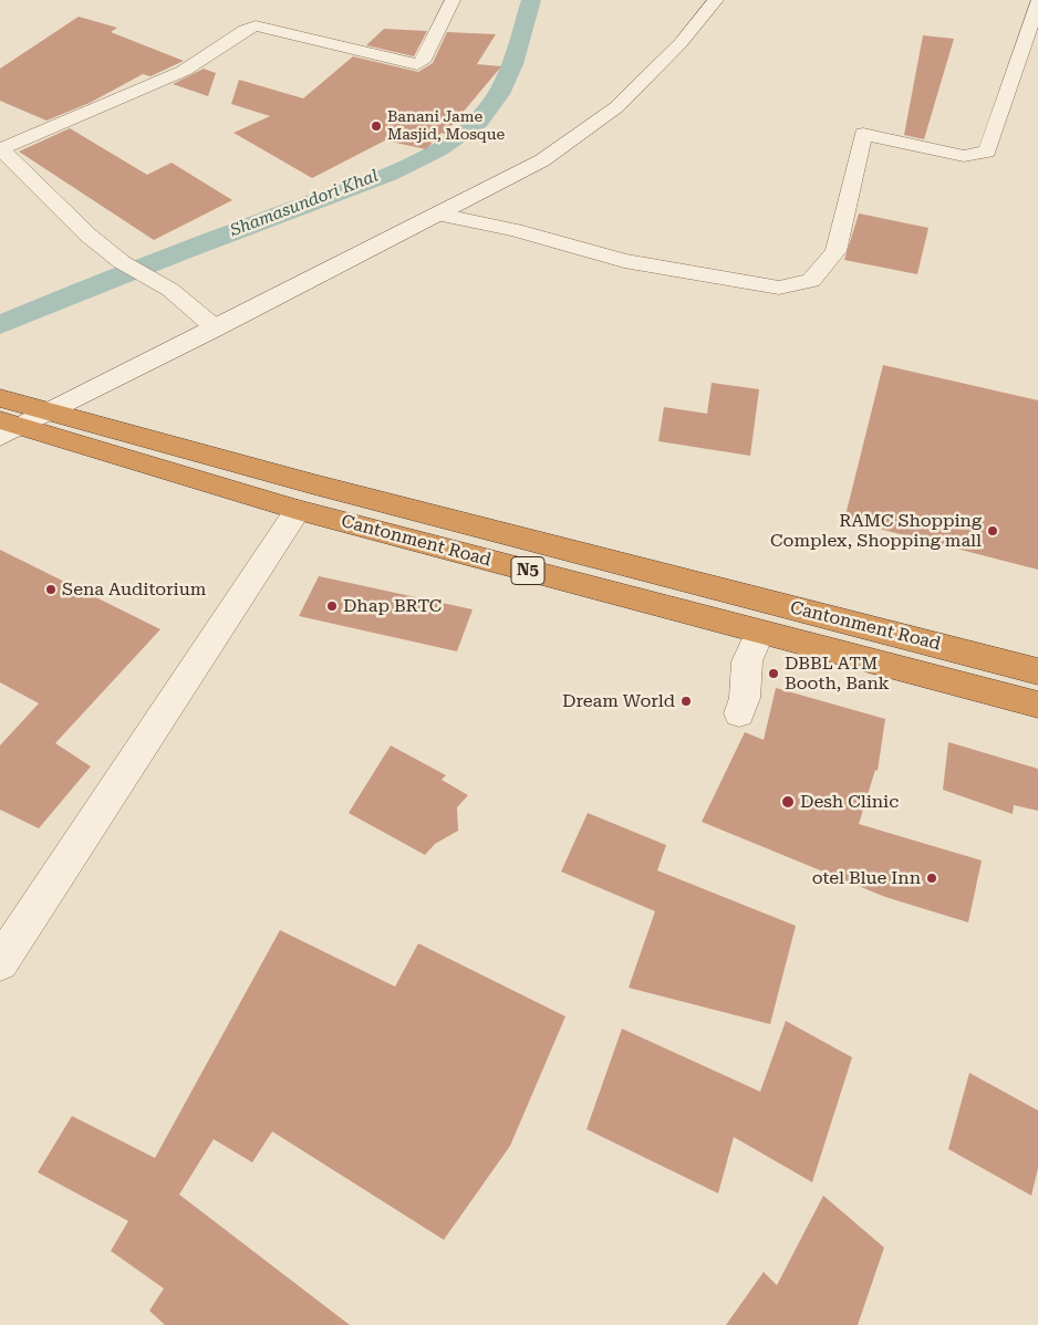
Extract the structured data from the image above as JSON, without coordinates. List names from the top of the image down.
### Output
{
  "streets": {
    "highway": ["Cantonment Road", "N5"]
  },
  "crossings": [
    ["Cantonment Road", "N5"]
  ],
  "water": ["Shamasundori Khal"],
  "places": [
    "Banani Jame Masjid, Mosque",
    "RAMC Shopping Complex, Shopping mall",
    "Sena Auditorium",
    "Dhap BRTC",
    "DBBL ATM Booth, Bank",
    "Dream World",
    "Desh Clinic",
    "otel Blue Inn"
  ]
}
